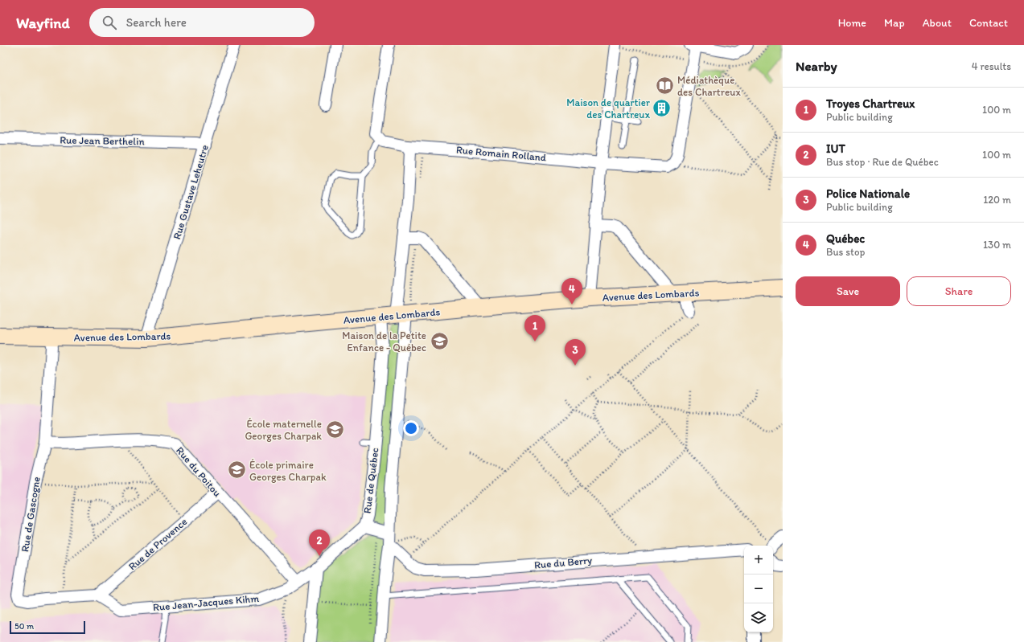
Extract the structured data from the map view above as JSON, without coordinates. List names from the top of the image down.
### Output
{
  "streets": {
    "street": [
      "Rue Jean Berthelin",
      "Rue Romain Rolland",
      "Rue Gustave Leheutre",
      "Avenue des Lombards",
      "Rue du Poitou",
      "Rue de Québec",
      "Rue de Gascogne",
      "Rue de Provence",
      "Rue du Berry",
      "Rue Jean-Jacques Kihm"
    ]
  },
  "crossings": [
    ["Rue Jean Berthelin", "Rue Gustave Leheutre"],
    ["Rue Gustave Leheutre", "Avenue des Lombards"],
    ["Avenue des Lombards", "Rue de Québec"],
    ["Avenue des Lombards", "Rue de Gascogne"],
    ["Rue du Poitou", "Rue de Gascogne"],
    ["Rue du Poitou", "Rue de Provence"],
    ["Rue du Poitou", "Rue Jean-Jacques Kihm"],
    ["Rue de Québec", "Rue du Berry"],
    ["Rue de Québec", "Rue Jean-Jacques Kihm"],
    ["Rue de Gascogne", "Rue de Provence"],
    ["Rue de Gascogne", "Rue Jean-Jacques Kihm"],
    ["Rue de Provence", "Rue Jean-Jacques Kihm"]
  ],
  "places": {
    "library": ["Médiathèque des Chartreux"],
    "building": ["Maison de quartier des Chartreux"],
    "school or university": ["Maison de la Petite Enfance - Québec", "École maternelle Georges Charpak", "École primaire Georges Charpak"]
  },
  "scale_bar": "50 m",
  "page": {
    "header": "Wayfind",
    "search": "Search here",
    "nav": [
      "Home",
      "Map",
      "About",
      "Contact"
    ],
    "heading": ["Nearby", "4 results"],
    "list": [
      {
        "mark": "1",
        "name": "Troyes Chartreux",
        "note": "Public building",
        "value": "100 m"
      },
      {
        "mark": "2",
        "name": "IUT",
        "note": "Bus stop · Rue de Québec",
        "value": "100 m"
      },
      {
        "mark": "3",
        "name": "Police Nationale",
        "note": "Public building",
        "value": "120 m"
      },
      {
        "mark": "4",
        "name": "Québec",
        "note": "Bus stop",
        "value": "130 m"
      }
    ],
    "buttons": ["Save", "Share"],
    "pins": [
      "4",
      "1",
      "3",
      "2"
    ],
    "map_buttons": ["+", "−"],
    "scale": "50 m"
  }
}
